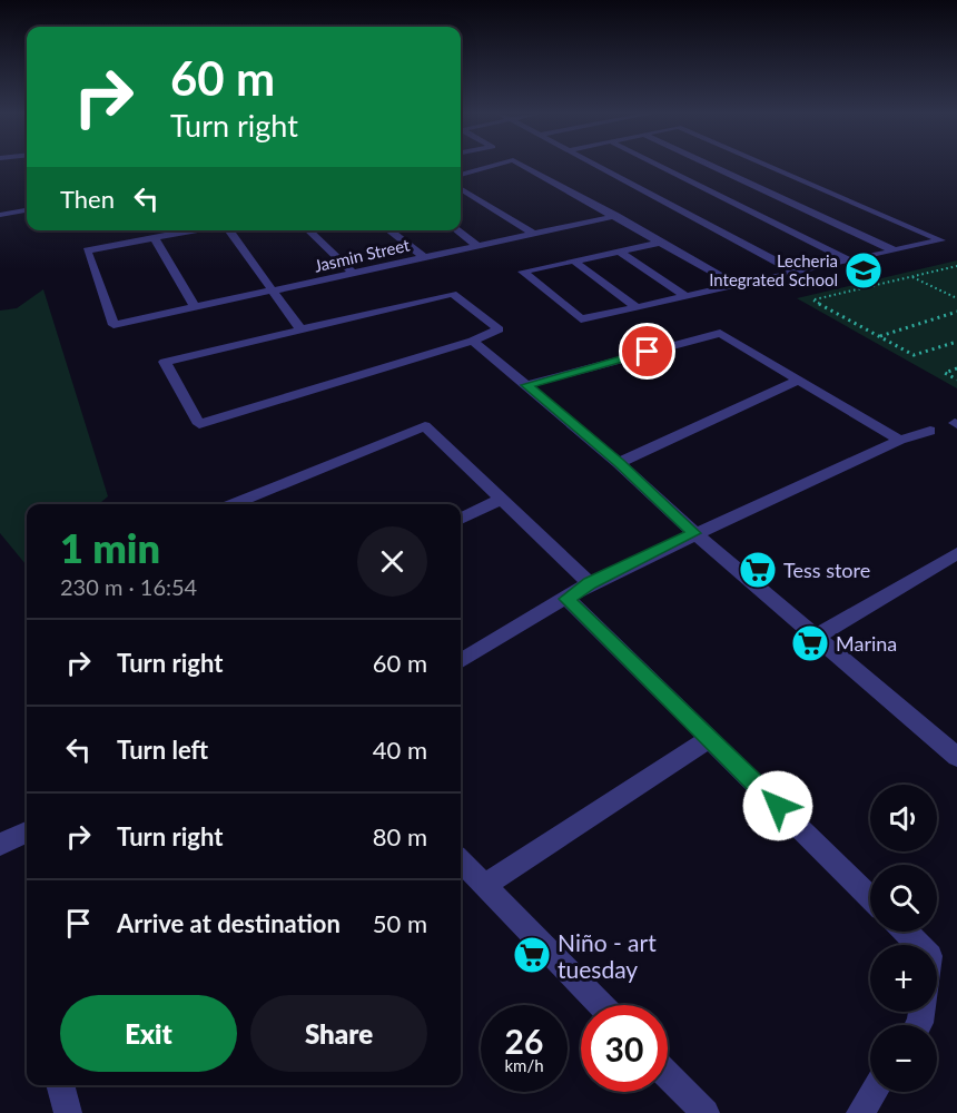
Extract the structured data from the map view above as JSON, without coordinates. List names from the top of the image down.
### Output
{
  "streets": {
    "street": ["Jasmin Street"]
  },
  "places": {
    "school or university": ["Lecheria Integrated School"],
    "supermarket": ["Tess store", "Marina", "Niño - art tuesday"]
  },
  "page": {
    "turn": ["60 m", "Turn right"],
    "then": "Then",
    "heading": ["1 min", "230 m · 16:54"],
    "list": [
      {
        "name": "Turn right",
        "value": "60 m"
      },
      {
        "name": "Turn left",
        "value": "40 m"
      },
      {
        "name": "Turn right",
        "value": "80 m"
      },
      {
        "name": "Arrive at destination",
        "value": "50 m"
      }
    ],
    "map_buttons": ["+", "−"],
    "buttons": ["Exit", "Share"],
    "speed": "26 km/h",
    "limit": "30"
  }
}
